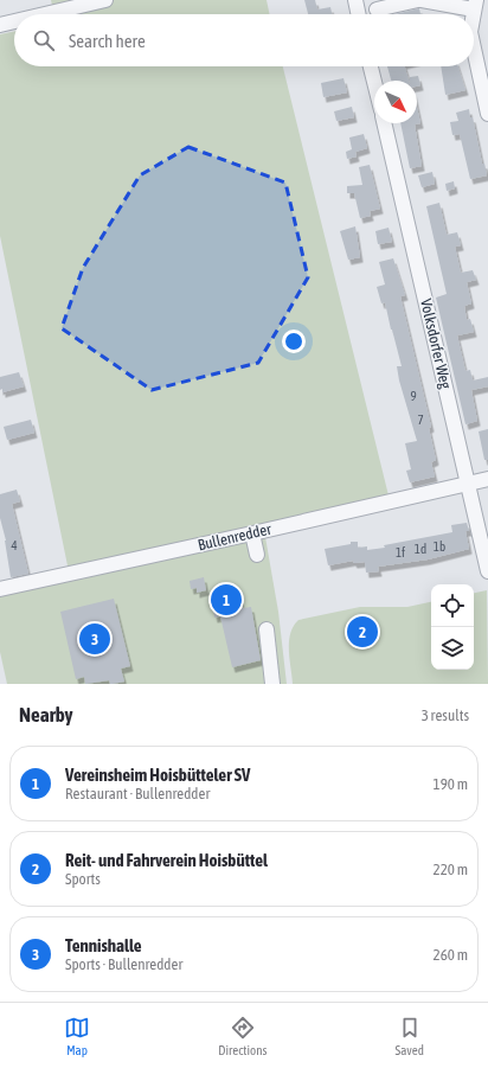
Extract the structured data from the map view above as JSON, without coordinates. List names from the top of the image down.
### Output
{
  "streets": {
    "street": ["Volksdorfer Weg", "Bullenredder"]
  },
  "crossings": [
    ["Volksdorfer Weg", "Bullenredder"]
  ],
  "house_numbers": [
    "9",
    "7",
    "4",
    "1b",
    "1d",
    "1f"
  ],
  "north": "bottom right",
  "page": {
    "search": "Search here",
    "pins": ["1", "2", "3"],
    "heading": ["Nearby", "3 results"],
    "list": [
      {
        "mark": "1",
        "name": "Vereinsheim Hoisbütteler SV",
        "note": "Restaurant · Bullenredder",
        "value": "190 m"
      },
      {
        "mark": "2",
        "name": "Reit- und Fahrverein Hoisbüttel",
        "note": "Sports",
        "value": "220 m"
      },
      {
        "mark": "3",
        "name": "Tennishalle",
        "note": "Sports · Bullenredder",
        "value": "260 m"
      }
    ],
    "nav": ["Map", "Directions", "Saved"]
  }
}
